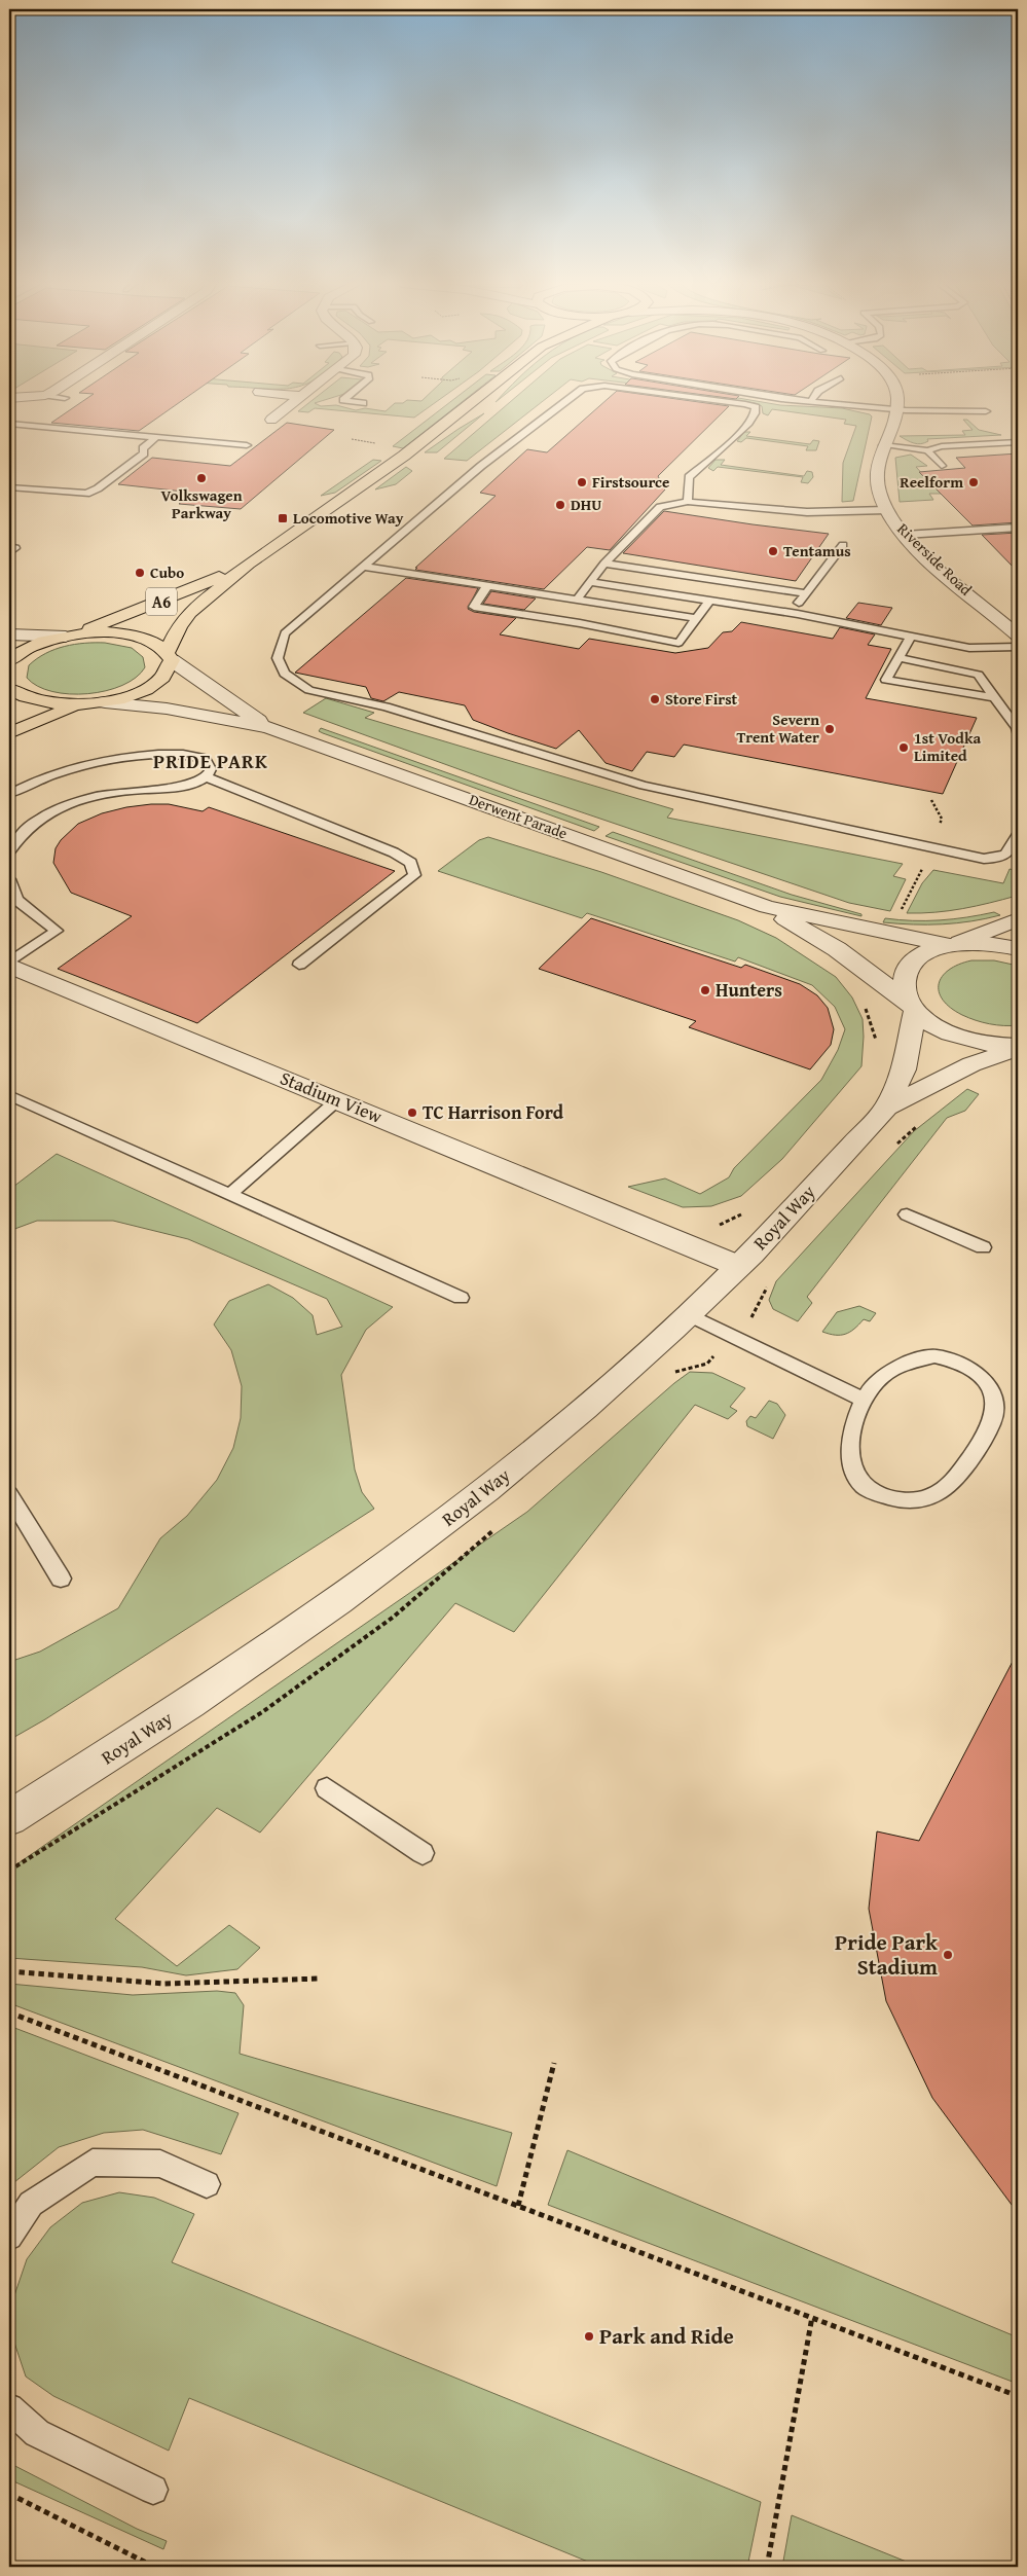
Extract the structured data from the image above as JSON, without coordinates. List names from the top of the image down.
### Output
{
  "streets": {
    "main road": ["A6"],
    "street": [
      "Riverside Road",
      "Derwent Parade",
      "Stadium View",
      "Royal Way"
    ]
  },
  "crossings": [
    ["A6", "Derwent Parade"],
    ["Derwent Parade", "Royal Way"],
    ["Stadium View", "Royal Way"]
  ],
  "districts": ["PRIDE PARK"],
  "places": {
    "other": [
      "Volkswagen Parkway",
      "Firstsource",
      "Reelform",
      "DHU",
      "Tentamus",
      "Cubo",
      "Store First",
      "Severn Trent Water",
      "1st Vodka Limited",
      "Hunters",
      "TC Harrison Ford",
      "Pride Park Stadium",
      "Park and Ride"
    ],
    "transit": ["Locomotive Way"]
  }
}
